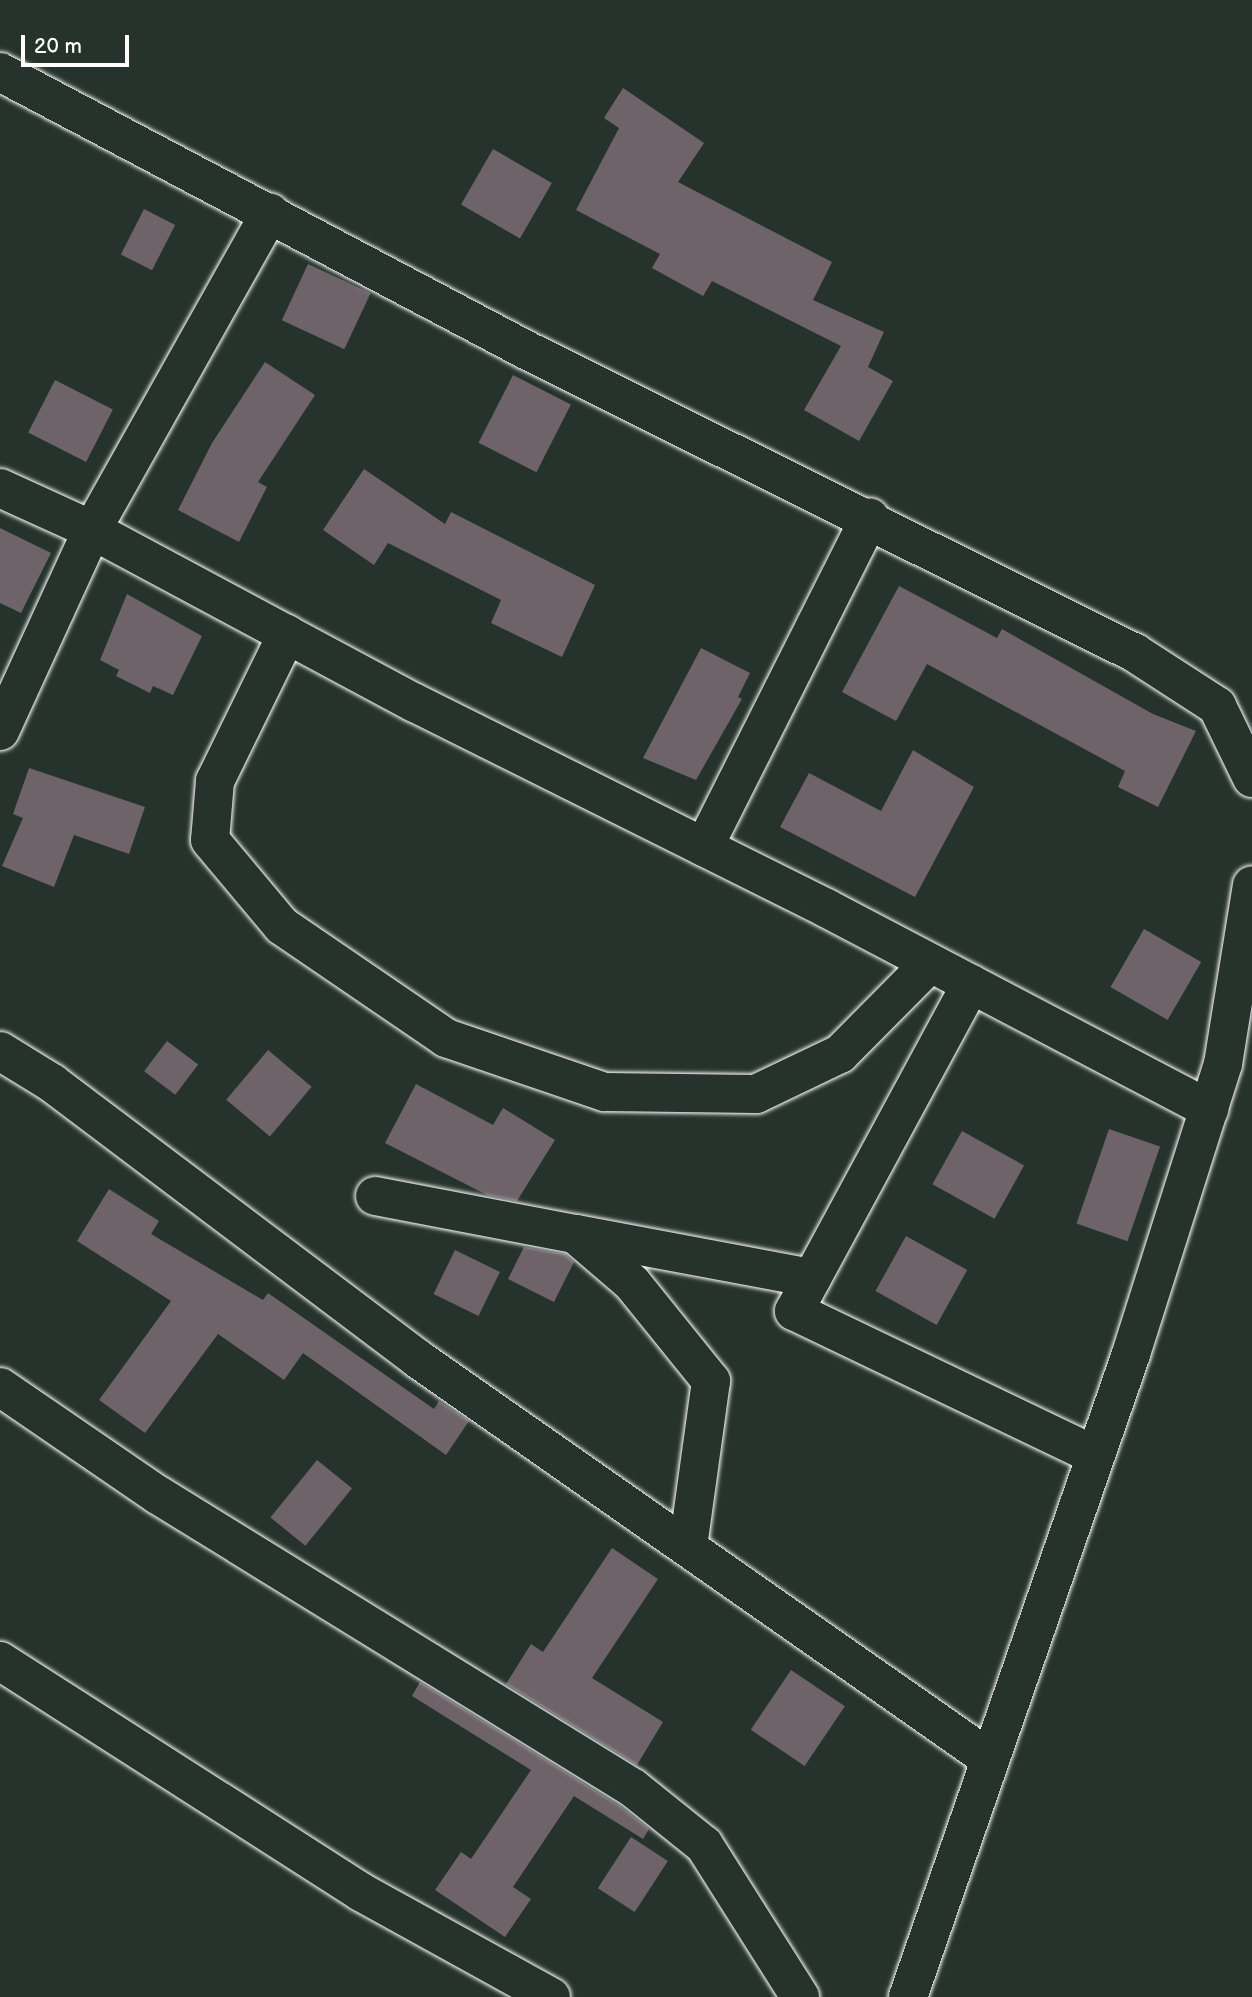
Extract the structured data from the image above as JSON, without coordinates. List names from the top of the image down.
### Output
{
  "scale_bar": "20 m"
}
